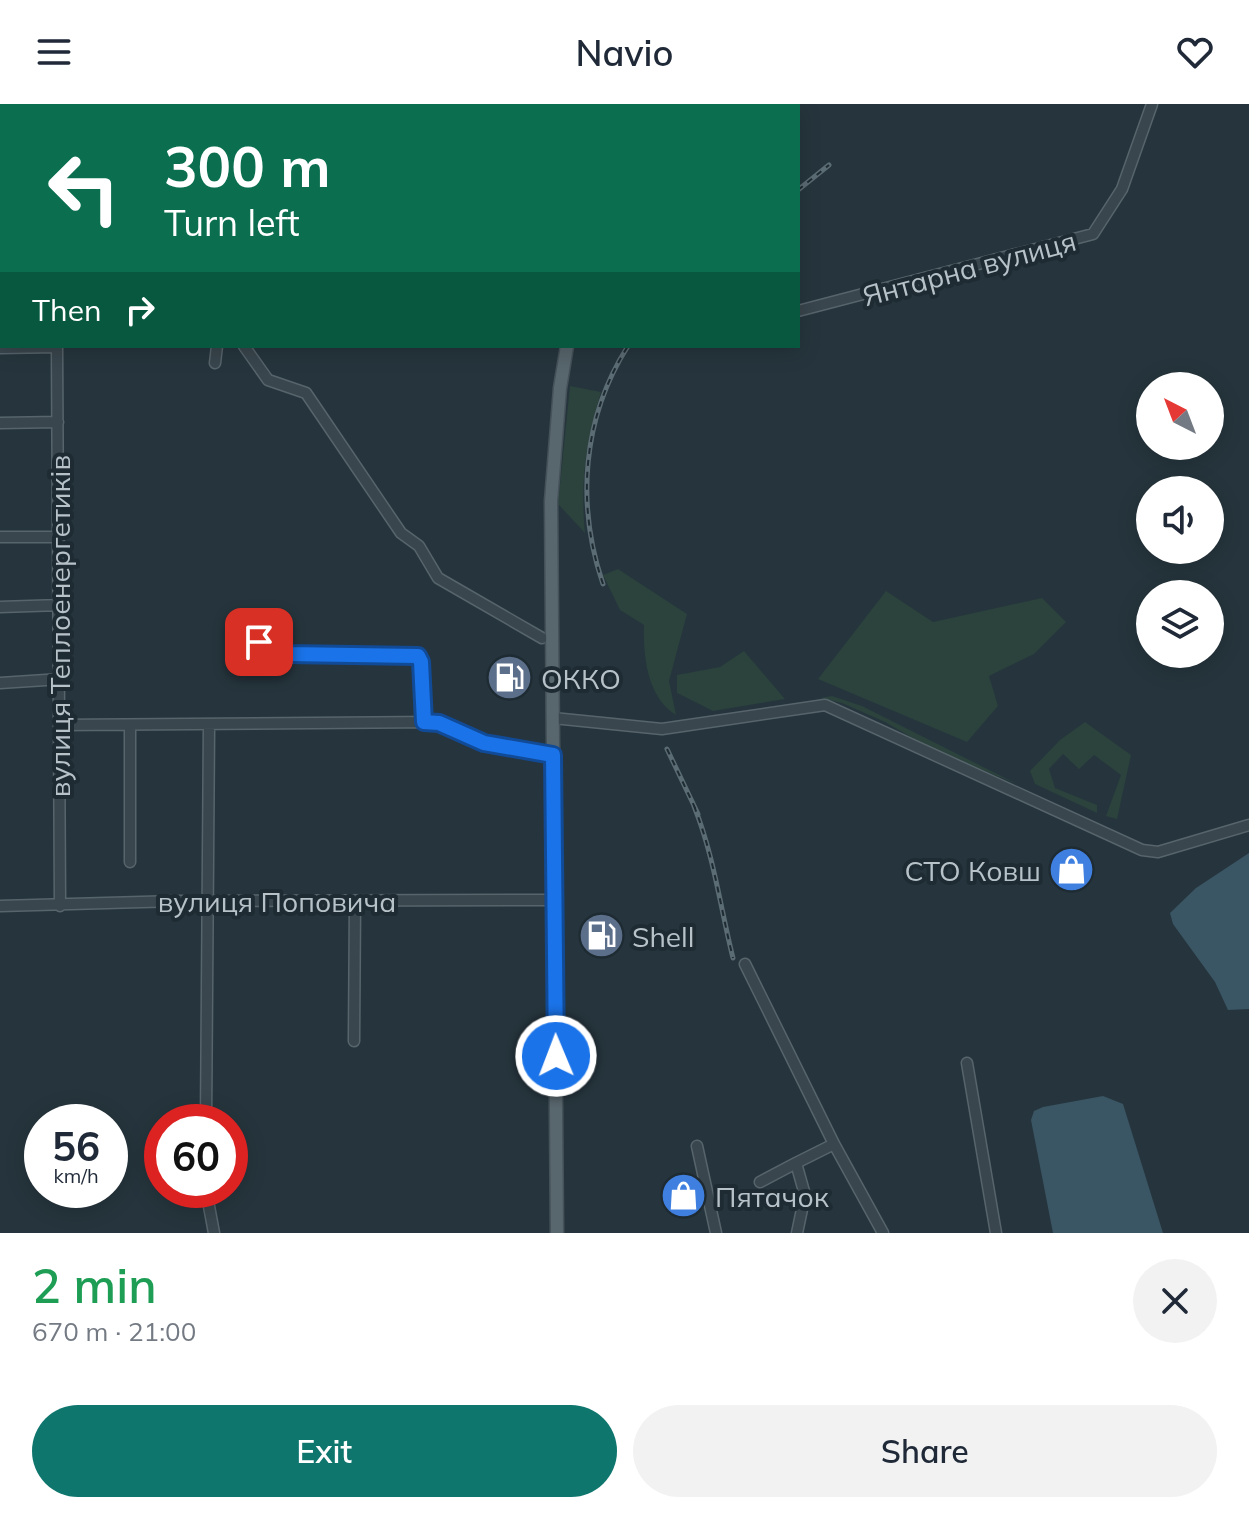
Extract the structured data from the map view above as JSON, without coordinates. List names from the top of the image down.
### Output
{
  "streets": {
    "street": ["Янтарна вулиця", "вулиця Теплоенергетиків", "вулиця Поповича"]
  },
  "crossings": [
    ["вулиця Теплоенергетиків", "вулиця Поповича"]
  ],
  "places": {
    "fuel station": ["ОККО", "Shell"],
    "shop": ["СТО Ковш", "Пятачок"]
  },
  "north": "top left",
  "page": {
    "header": "Navio",
    "turn": ["300 m", "Turn left"],
    "then": "Then",
    "speed": "56 km/h",
    "limit": "60",
    "heading": ["2 min", "670 m · 21:00"],
    "buttons": ["Exit", "Share"]
  }
}
